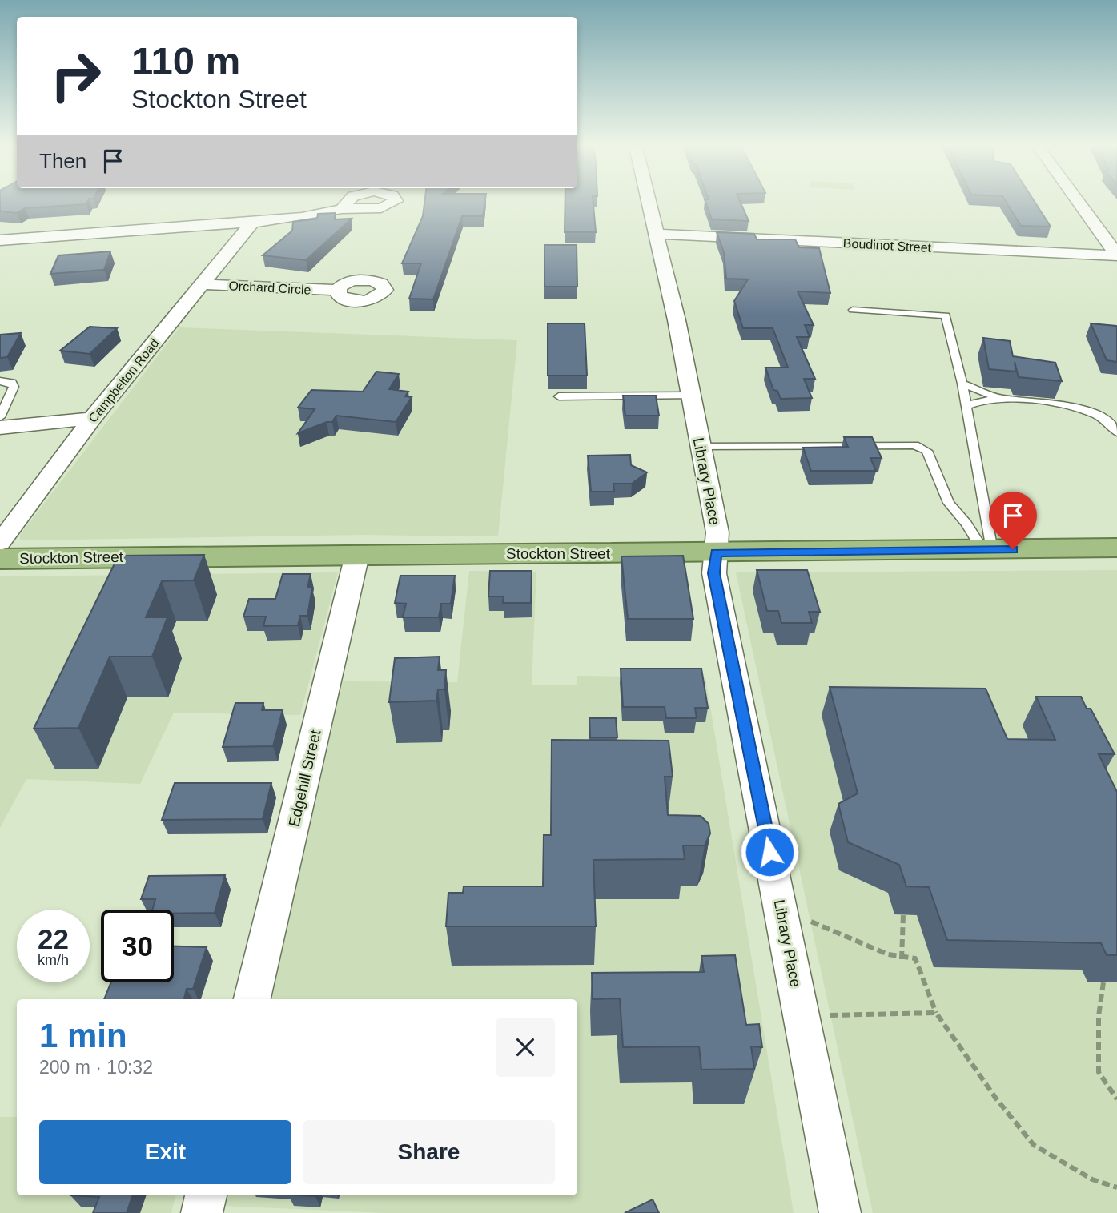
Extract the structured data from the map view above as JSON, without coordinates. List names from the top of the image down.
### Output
{
  "streets": {
    "highway": ["Stockton Street"],
    "street": [
      "Boudinot Street",
      "Orchard Circle",
      "Campbelton Road",
      "Library Place",
      "Edgehill Street"
    ]
  },
  "crossings": [
    ["Boudinot Street", "Library Place"],
    ["Orchard Circle", "Campbelton Road"],
    ["Library Place", "Stockton Street"],
    ["Stockton Street", "Edgehill Street"]
  ],
  "page": {
    "turn": ["110 m", "Stockton Street"],
    "then": "Then",
    "speed": "22 km/h",
    "limit": "30",
    "heading": ["1 min", "200 m · 10:32"],
    "buttons": ["Exit", "Share"]
  }
}
